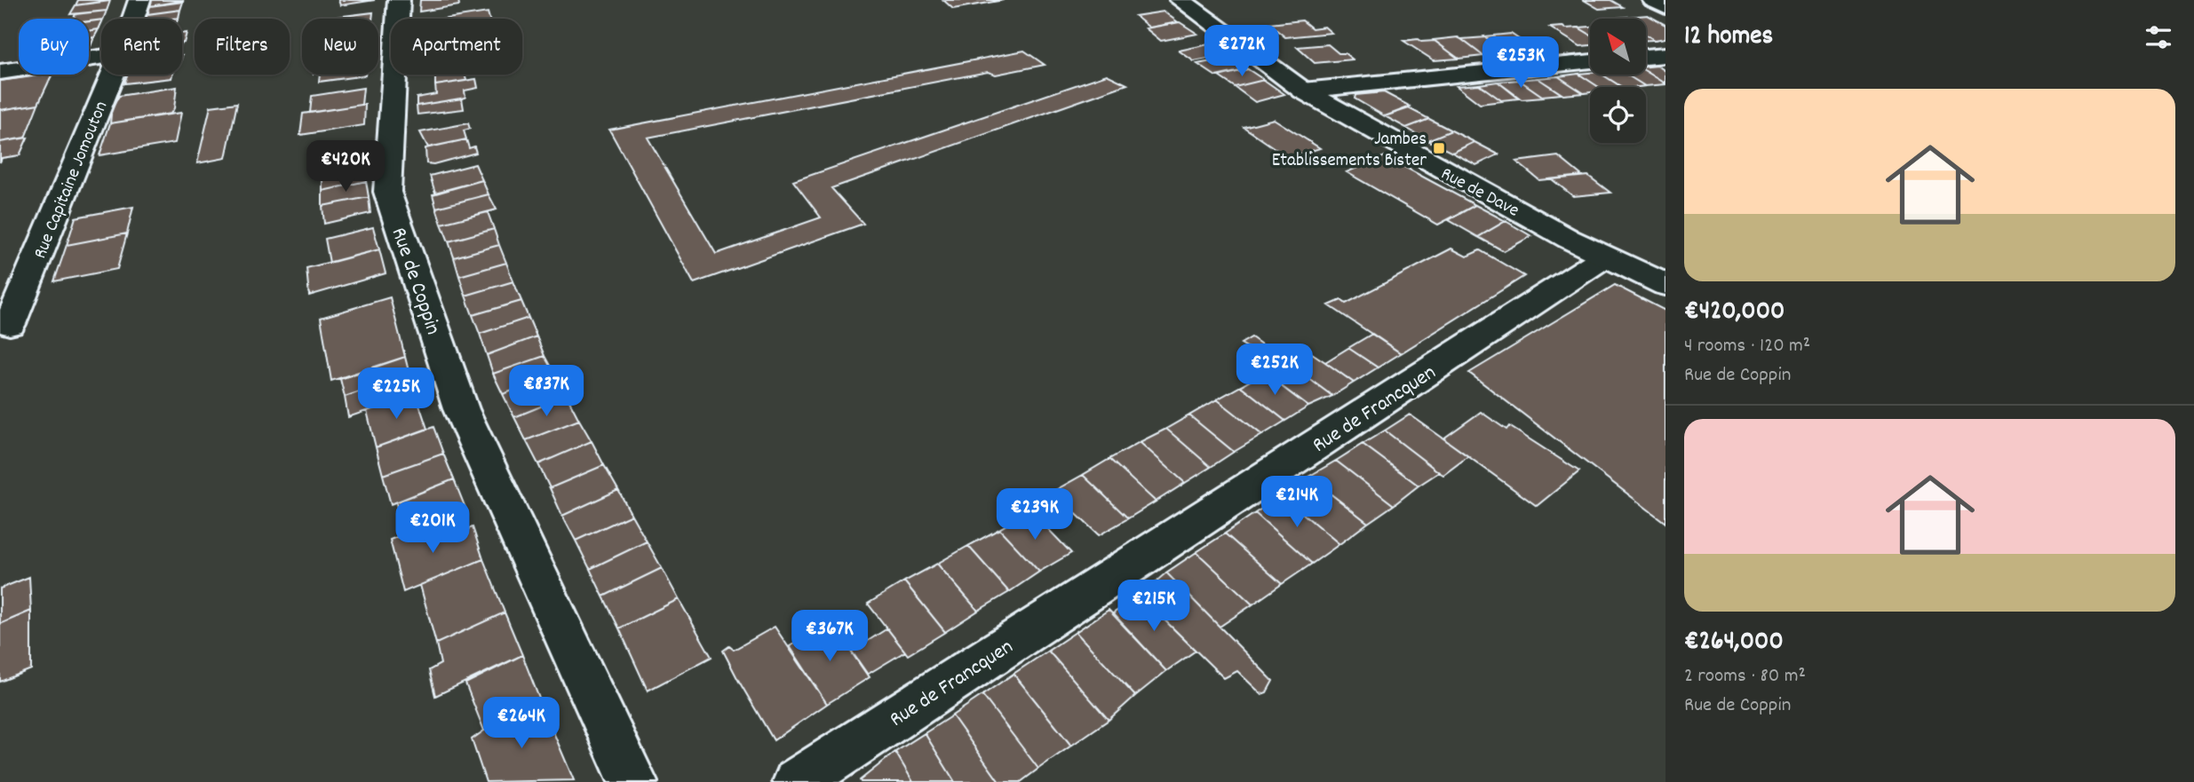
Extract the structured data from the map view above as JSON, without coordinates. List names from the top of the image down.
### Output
{
  "streets": {
    "street": [
      "Rue Capitaine Jomouton",
      "Rue de Dave",
      "Rue de Coppin",
      "Rue de Francquen"
    ]
  },
  "crossings": [
    ["Rue de Dave", "Rue de Francquen"]
  ],
  "places": {
    "transit": ["Jambes Etablissements Bister"]
  },
  "north": "top left",
  "page": {
    "heading": "12 homes",
    "chip": [
      "Buy",
      "Rent",
      "Filters",
      "New",
      "Apartment"
    ],
    "price": [
      "€272K",
      "€253K",
      "€420K",
      "€252K",
      "€837K",
      "€225K",
      "€214K",
      "€239K",
      "€201K",
      "€215K",
      "€367K",
      "€264K"
    ],
    "list": [
      {
        "name": "€420,000",
        "note": "4 rooms · 120 m² · Rue de Coppin"
      },
      {
        "name": "€264,000",
        "note": "2 rooms · 80 m² · Rue de Coppin"
      }
    ]
  }
}
